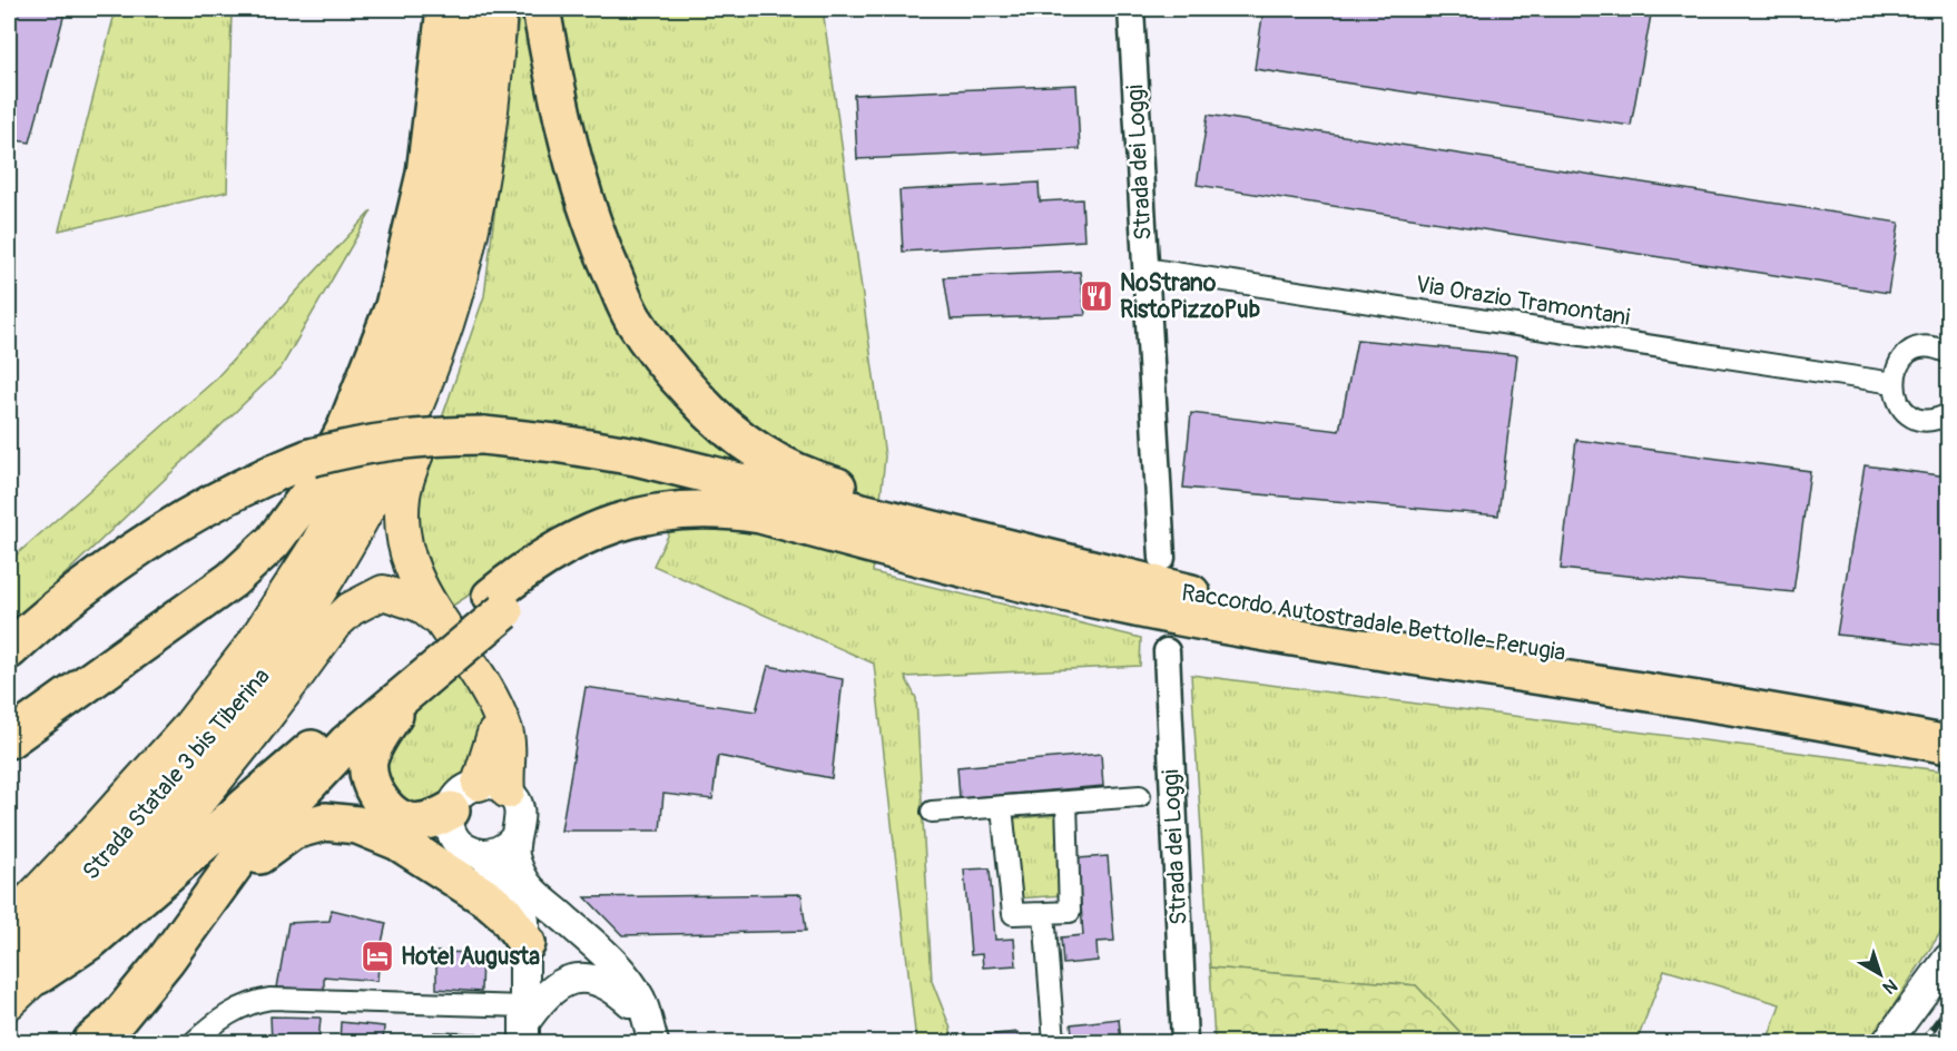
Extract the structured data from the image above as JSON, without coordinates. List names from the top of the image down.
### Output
{
  "streets": {
    "highway": ["Raccordo Autostradale Bettolle-Perugia", "Strada Statale 3 bis Tiberina"],
    "street": ["Strada dei Loggi", "Via Orazio Tramontani"]
  },
  "crossings": [
    ["Strada dei Loggi", "Via Orazio Tramontani"]
  ],
  "places": {
    "restaurant": ["NoStrano RistoPizzoPub"],
    "hotel": ["Hotel Augusta"]
  },
  "north": "bottom right"
}
